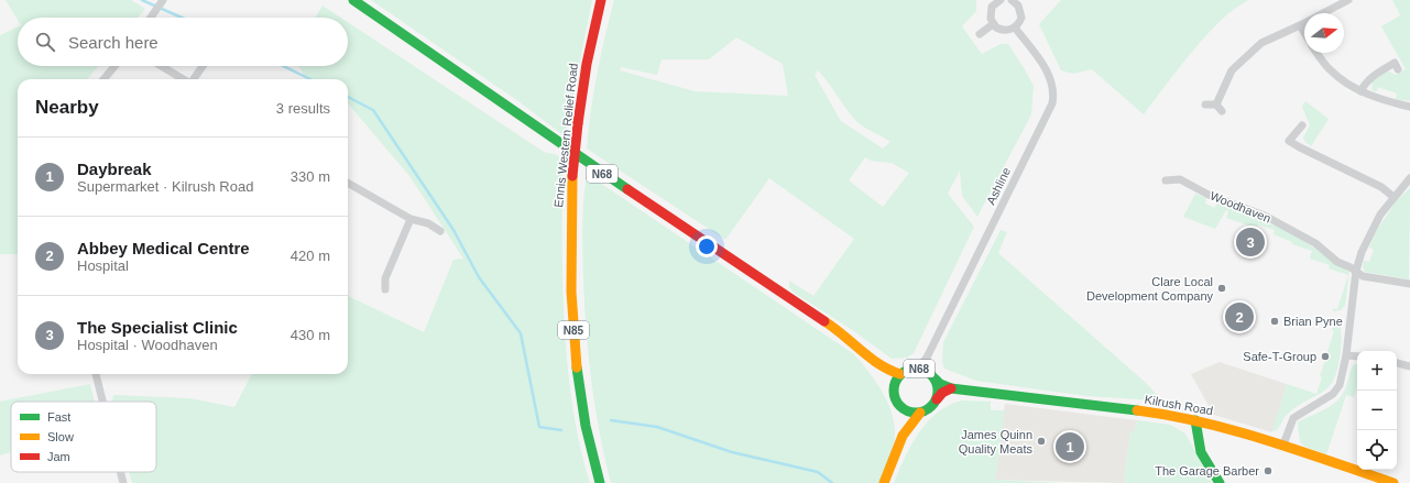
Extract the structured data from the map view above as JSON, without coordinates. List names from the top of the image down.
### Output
{
  "streets": {
    "main road": [
      "Ennis Western Relief Road",
      "N68",
      "N85",
      "Kilrush Road"
    ],
    "street": ["Ashline", "Woodhaven"]
  },
  "crossings": [
    ["N68", "Ashline"],
    ["N68", "Kilrush Road"],
    ["Ashline", "Kilrush Road"]
  ],
  "places": [
    "Clare Local Development Company",
    "Brian Pyne",
    "Safe-T-Group",
    "James Quinn Quality Meats",
    "The Garage Barber"
  ],
  "legend": ["Fast", "Slow", "Jam"],
  "north": "right",
  "page": {
    "search": "Search here",
    "heading": ["Nearby", "3 results"],
    "list": [
      {
        "mark": "1",
        "name": "Daybreak",
        "note": "Supermarket · Kilrush Road",
        "value": "330 m"
      },
      {
        "mark": "2",
        "name": "Abbey Medical Centre",
        "note": "Hospital",
        "value": "420 m"
      },
      {
        "mark": "3",
        "name": "The Specialist Clinic",
        "note": "Hospital · Woodhaven",
        "value": "430 m"
      }
    ],
    "pins": ["3", "2", "1"],
    "map_buttons": ["+", "−"]
  }
}
